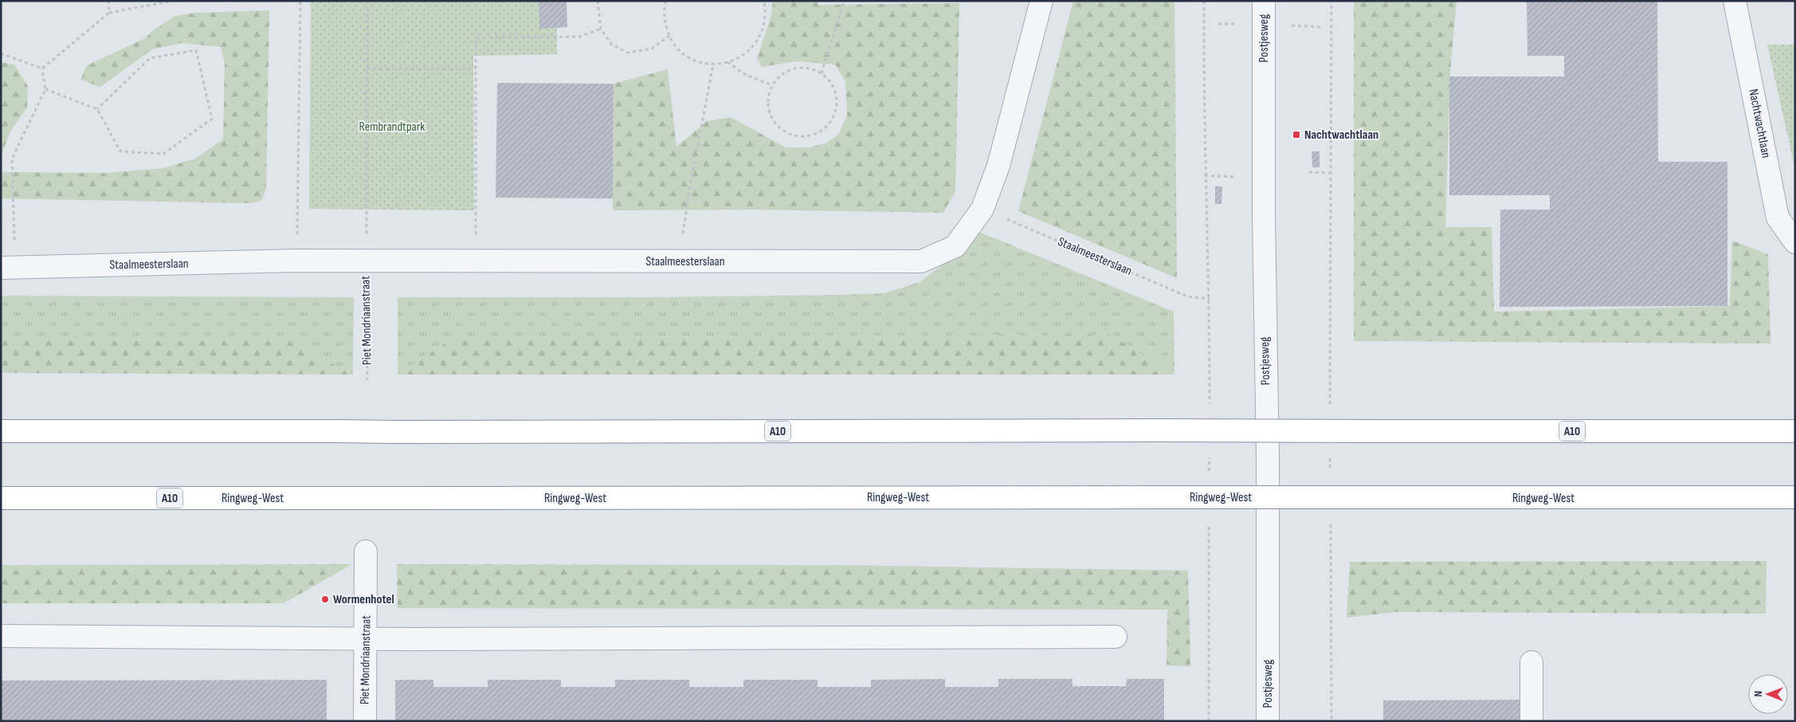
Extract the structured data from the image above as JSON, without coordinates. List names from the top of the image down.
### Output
{
  "streets": {
    "highway": ["A10", "Ringweg-West"],
    "street": [
      "Postjesweg",
      "Nachtwachtlaan",
      "Staalmeesterslaan",
      "Piet Mondriaanstraat"
    ]
  },
  "crossings": [
    ["Staalmeesterslaan", "Piet Mondriaanstraat"]
  ],
  "parks": ["Rembrandtpark"],
  "places": {
    "transit": ["Nachtwachtlaan"],
    "other": ["Wormenhotel"]
  },
  "north": "left"
}
